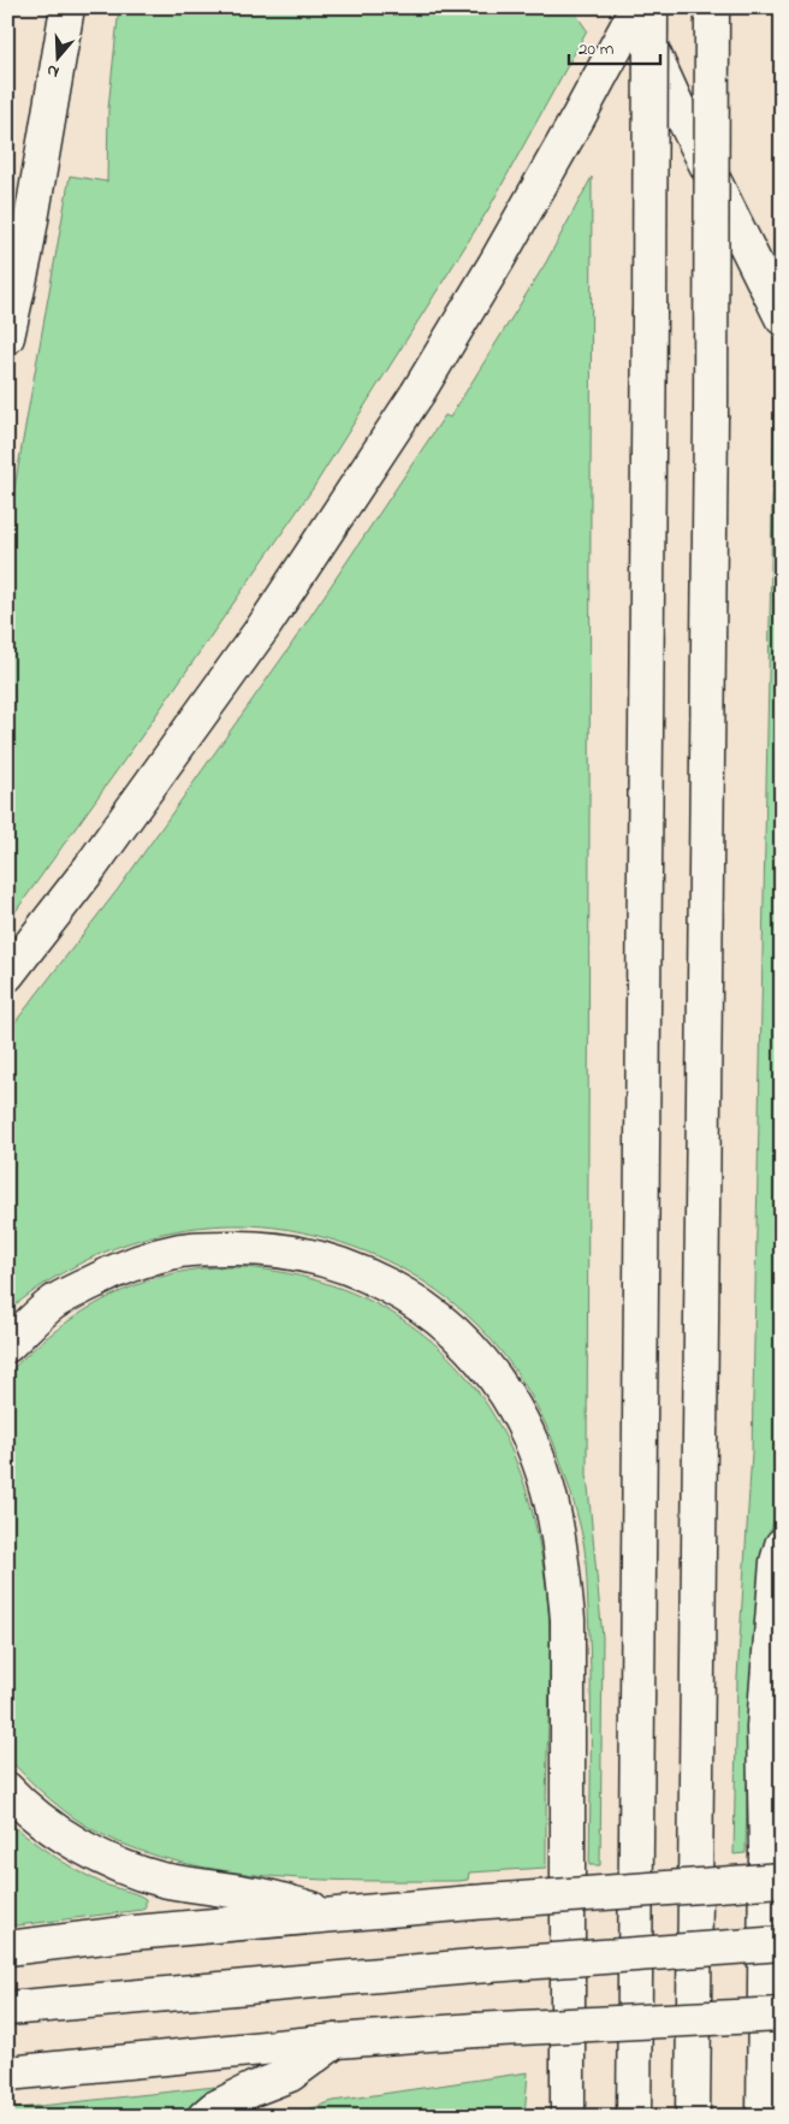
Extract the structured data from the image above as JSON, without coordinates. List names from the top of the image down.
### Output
{
  "scale_bar": "20 m",
  "north": "bottom"
}
